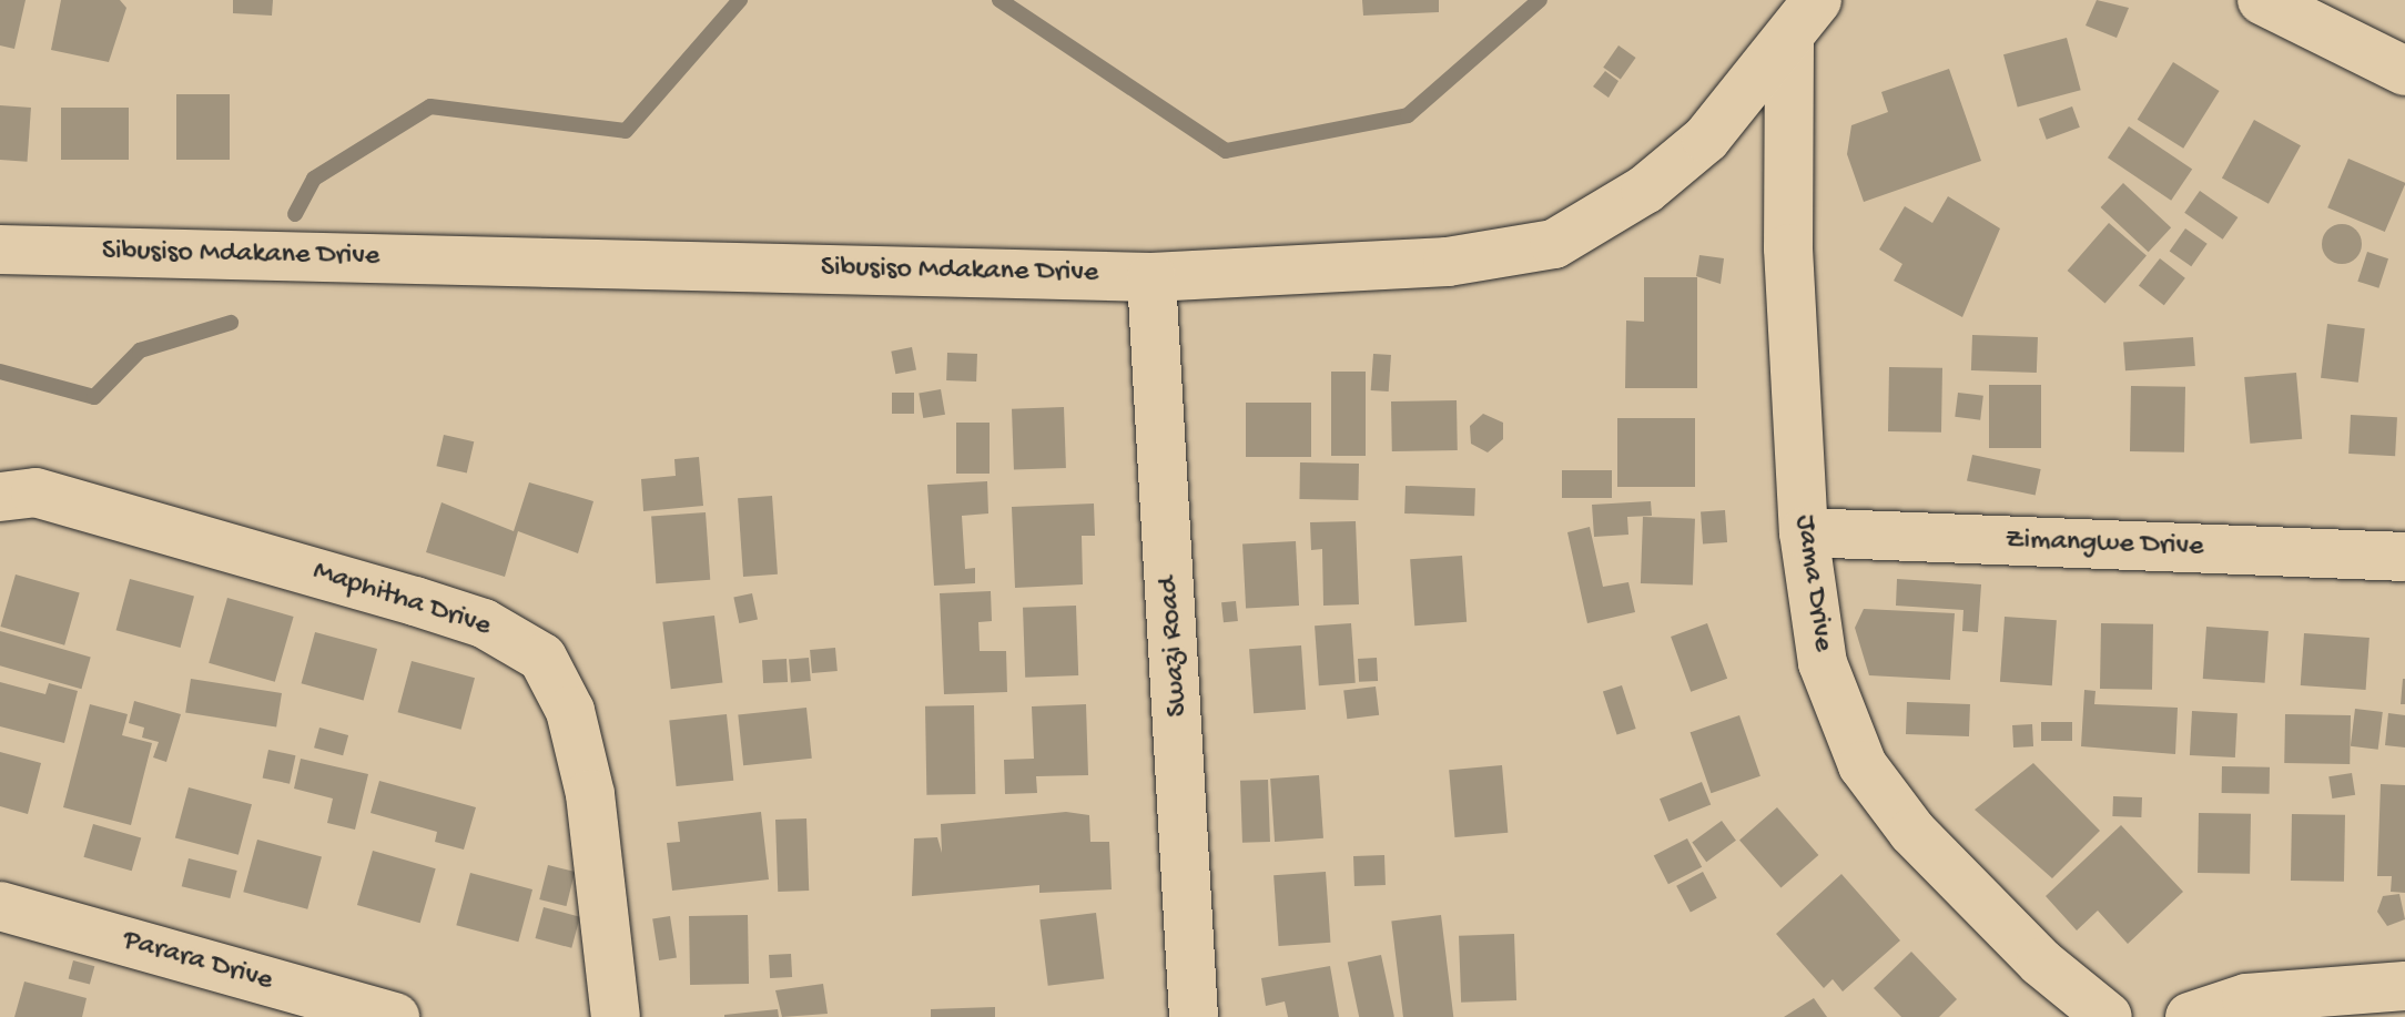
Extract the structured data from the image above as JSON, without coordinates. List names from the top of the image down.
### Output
{
  "streets": {
    "street": [
      "Sibusiso Mdakane Drive",
      "Zimangwe Drive",
      "Jama Drive",
      "Maphitha Drive",
      "Swazi Road",
      "Parara Drive"
    ]
  },
  "crossings": [
    ["Sibusiso Mdakane Drive", "Jama Drive"],
    ["Sibusiso Mdakane Drive", "Swazi Road"],
    ["Zimangwe Drive", "Jama Drive"]
  ]
}
